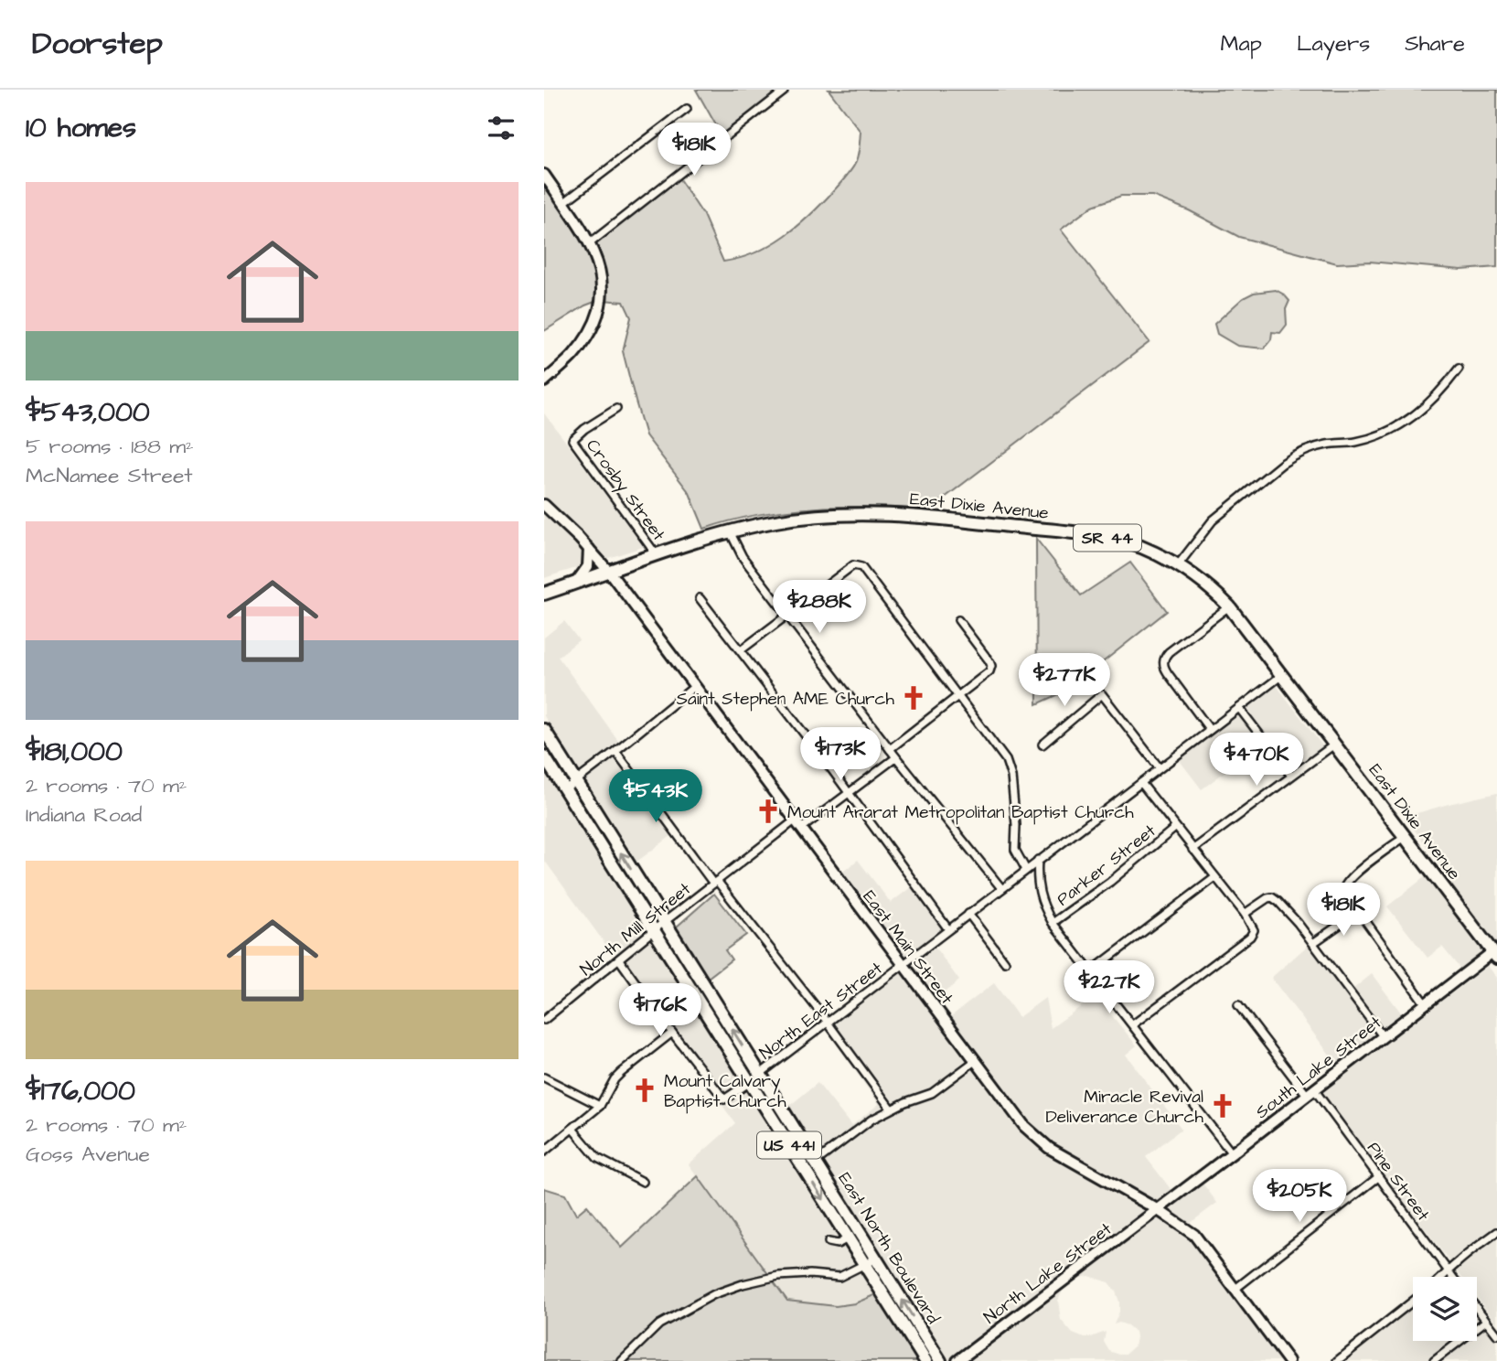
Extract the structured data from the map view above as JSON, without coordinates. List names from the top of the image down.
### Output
{
  "streets": {
    "main road": [
      "East Dixie Avenue",
      "SR 44",
      "East Main Street",
      "South Lake Street",
      "US 441",
      "East North Boulevard",
      "North Lake Street"
    ],
    "street": [
      "Crosby Street",
      "Parker Street",
      "North Mill Street",
      "North East Street",
      "Pine Street"
    ]
  },
  "crossings": [
    ["Crosby Street", "East Dixie Avenue"],
    ["East Dixie Avenue", "East Main Street"],
    ["East Dixie Avenue", "North East Street"],
    ["East Dixie Avenue", "South Lake Street"],
    ["North Mill Street", "East Main Street"],
    ["North Mill Street", "East North Boulevard"],
    ["East Main Street", "North East Street"],
    ["East Main Street", "South Lake Street"],
    ["East Main Street", "North Lake Street"],
    ["North East Street", "East North Boulevard"],
    ["South Lake Street", "Pine Street"],
    ["South Lake Street", "North Lake Street"]
  ],
  "places": {
    "church": [
      "Saint Stephen AME Church",
      "Mount Ararat Metropolitan Baptist Church",
      "Mount Calvary Baptist Church",
      "Miracle Revival Deliverance Church"
    ]
  },
  "page": {
    "header": "Doorstep",
    "nav": ["Map", "Layers", "Share"],
    "heading": "10 homes",
    "price": [
      "$181K",
      "$288K",
      "$277K",
      "$173K",
      "$470K",
      "$543K",
      "$181K",
      "$227K",
      "$176K",
      "$205K"
    ],
    "list": [
      {
        "name": "$543,000",
        "note": "5 rooms · 188 m² · McNamee Street"
      },
      {
        "name": "$181,000",
        "note": "2 rooms · 70 m² · Indiana Road"
      },
      {
        "name": "$176,000",
        "note": "2 rooms · 70 m² · Goss Avenue"
      }
    ]
  }
}
